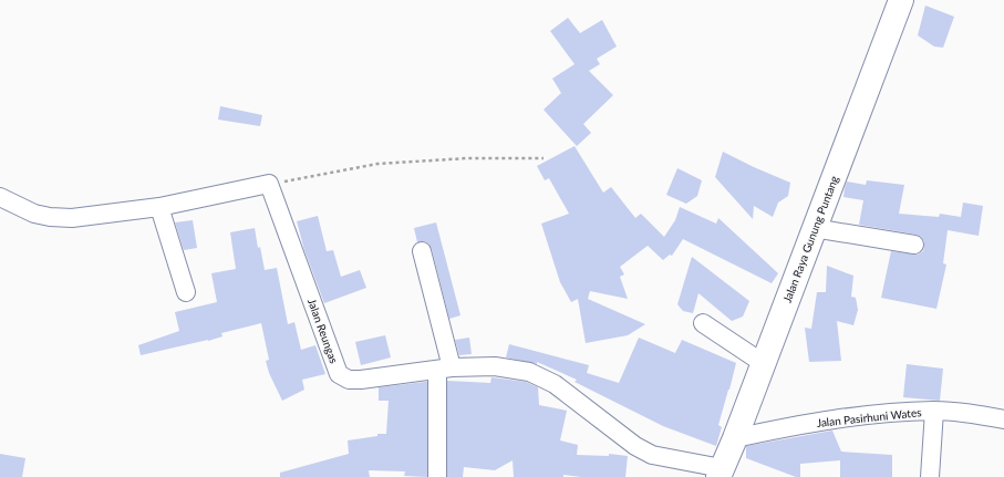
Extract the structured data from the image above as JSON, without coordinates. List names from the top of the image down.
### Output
{
  "streets": {
    "street": ["Jalan Raya Gunung Puntang", "Jalan Reungas", "Jalan Pasirhuni Wates"]
  },
  "crossings": [
    ["Jalan Raya Gunung Puntang", "Jalan Reungas"],
    ["Jalan Raya Gunung Puntang", "Jalan Pasirhuni Wates"]
  ]
}
